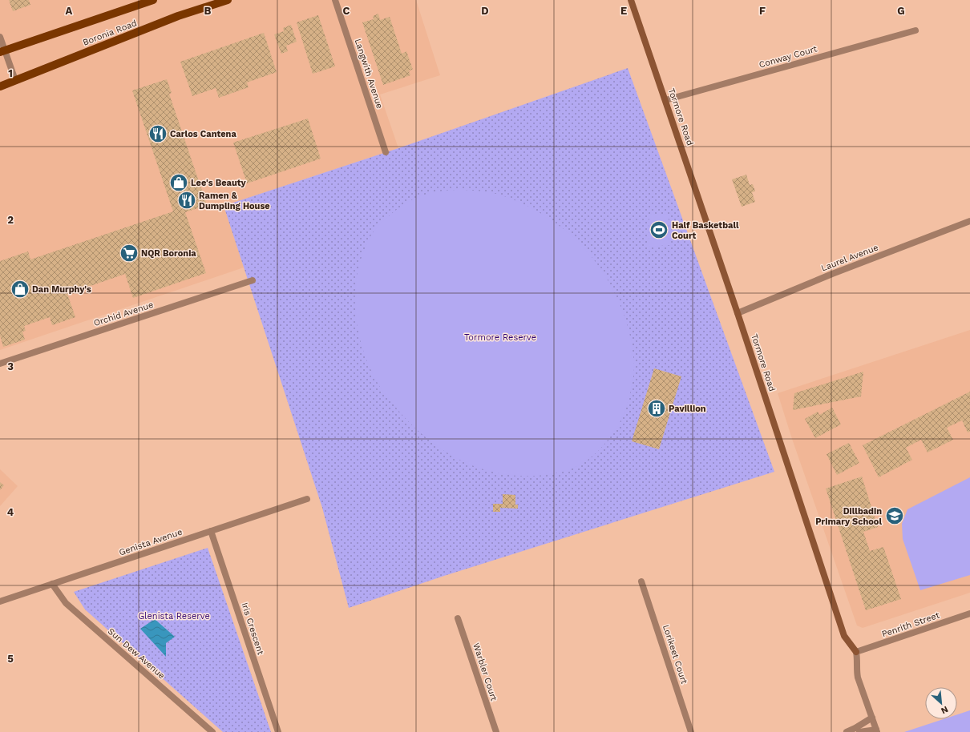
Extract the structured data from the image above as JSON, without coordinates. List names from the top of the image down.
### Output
{
  "streets": {
    "main road": ["Boronia Road"],
    "street": [
      "Conway Court",
      "Langwith Avenue",
      "Tormore Road",
      "Laurel Avenue",
      "Orchid Avenue",
      "Genista Avenue",
      "Penrith Street",
      "Iris Crescent",
      "Sun Dew Avenue",
      "Lorikeet Court",
      "Warbler Court"
    ]
  },
  "crossings": [
    ["Conway Court", "Tormore Road"],
    ["Tormore Road", "Laurel Avenue"],
    ["Tormore Road", "Penrith Street"],
    ["Genista Avenue", "Iris Crescent"],
    ["Genista Avenue", "Sun Dew Avenue"]
  ],
  "parks": ["Tormore Reserve", "Glenista Reserve"],
  "places": {
    "restaurant": ["Carlos Cantena", "Ramen & Dumpling House"],
    "shop": ["Lee's Beauty", "Dan Murphy's"],
    "sports": ["Half Basketball Court"],
    "supermarket": ["NQR Boronia"],
    "building": ["Pavillion"],
    "school or university": ["Dillbadin Primary School"]
  },
  "north": "bottom right",
  "grid": {
    "columns": [
      "A",
      "B",
      "C",
      "D",
      "E",
      "F",
      "G"
    ],
    "rows": [
      "1",
      "2",
      "3",
      "4",
      "5"
    ]
  }
}
